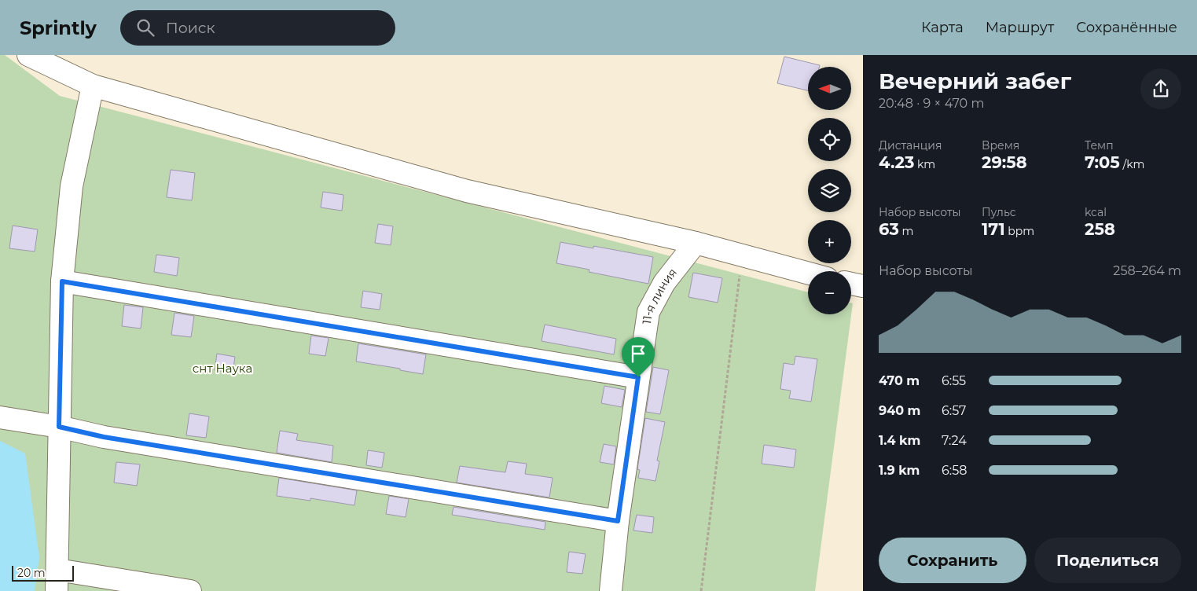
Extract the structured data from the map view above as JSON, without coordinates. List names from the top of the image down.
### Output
{
  "streets": {
    "street": ["11-я линия"]
  },
  "parks": ["снт Наука"],
  "scale_bar": "20 m",
  "north": "left",
  "page": {
    "header": "Sprintly",
    "search": "Поиск",
    "nav": ["Карта", "Маршрут", "Сохранённые"],
    "heading": ["Вечерний забег", "20:48 · 9 × 470 m"],
    "map_buttons": ["+", "−"],
    "stats": [
      ["Дистанция", "4.23 km"],
      ["Время", "29:58"],
      ["Темп", "7:05 /km"],
      ["Набор высоты", "63 m"],
      ["Пульс", "171 bpm"],
      ["kcal", "258"]
    ],
    "chart": ["Набор высоты", "258–264 m"],
    "list": [
      {
        "name": "470 m",
        "note": "6:55"
      },
      {
        "name": "940 m",
        "note": "6:57"
      },
      {
        "name": "1.4 km",
        "note": "7:24"
      },
      {
        "name": "1.9 km",
        "note": "6:58"
      }
    ],
    "buttons": ["Сохранить", "Поделиться"],
    "scale": "20 m"
  }
}
